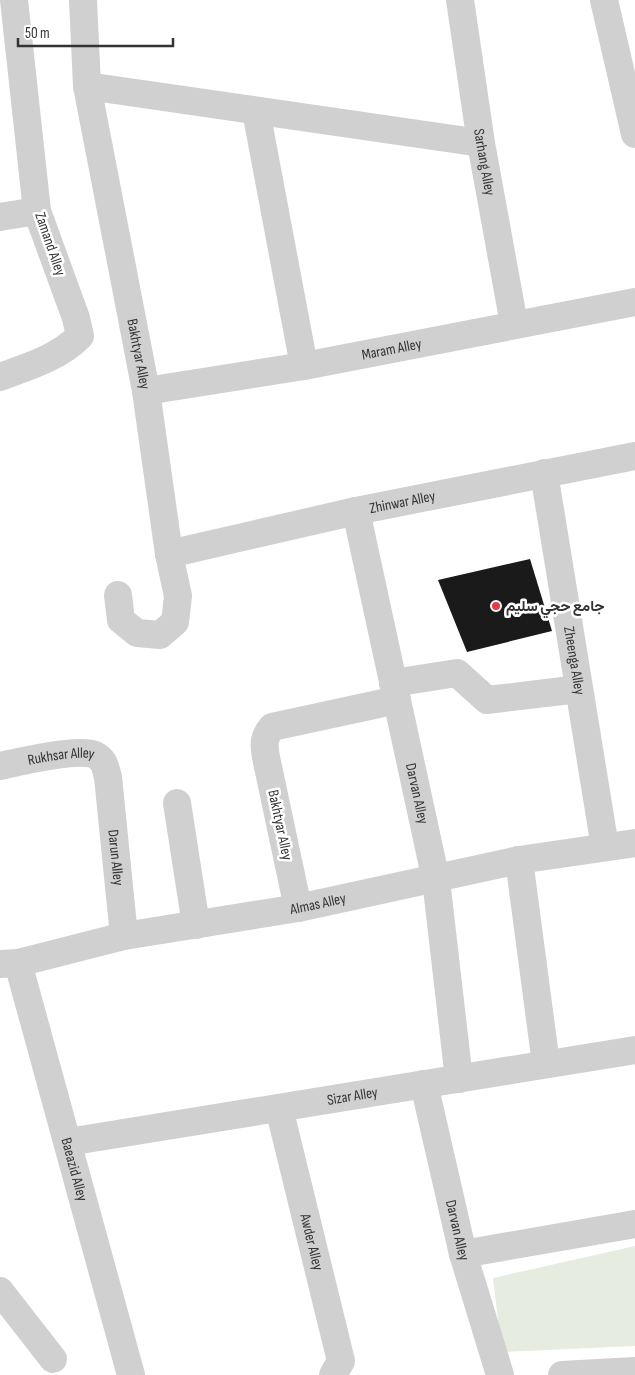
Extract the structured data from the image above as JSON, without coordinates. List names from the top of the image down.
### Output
{
  "streets": {
    "street": [
      "Sarhang Alley",
      "Zamand Alley",
      "Maram Alley",
      "Bakhtyar Alley",
      "Zhinwar Alley",
      "Zheenga Alley",
      "Rukhsar Alley",
      "Darvan Alley",
      "Darun Alley",
      "Almas Alley",
      "Sizar Alley",
      "Baeazid Alley",
      "Awder Alley"
    ]
  },
  "crossings": [
    ["Sarhang Alley", "Maram Alley"],
    ["Maram Alley", "Bakhtyar Alley"],
    ["Bakhtyar Alley", "Zhinwar Alley"],
    ["Bakhtyar Alley", "Darvan Alley"],
    ["Bakhtyar Alley", "Almas Alley"],
    ["Zhinwar Alley", "Zheenga Alley"],
    ["Zhinwar Alley", "Darvan Alley"],
    ["Zheenga Alley", "Almas Alley"],
    ["Rukhsar Alley", "Darun Alley"],
    ["Darvan Alley", "Almas Alley"],
    ["Darvan Alley", "Sizar Alley"],
    ["Darun Alley", "Almas Alley"],
    ["Almas Alley", "Baeazid Alley"],
    ["Sizar Alley", "Baeazid Alley"],
    ["Sizar Alley", "Awder Alley"]
  ],
  "places": ["جامع حجي سليم"],
  "scale_bar": "50 m"
}
